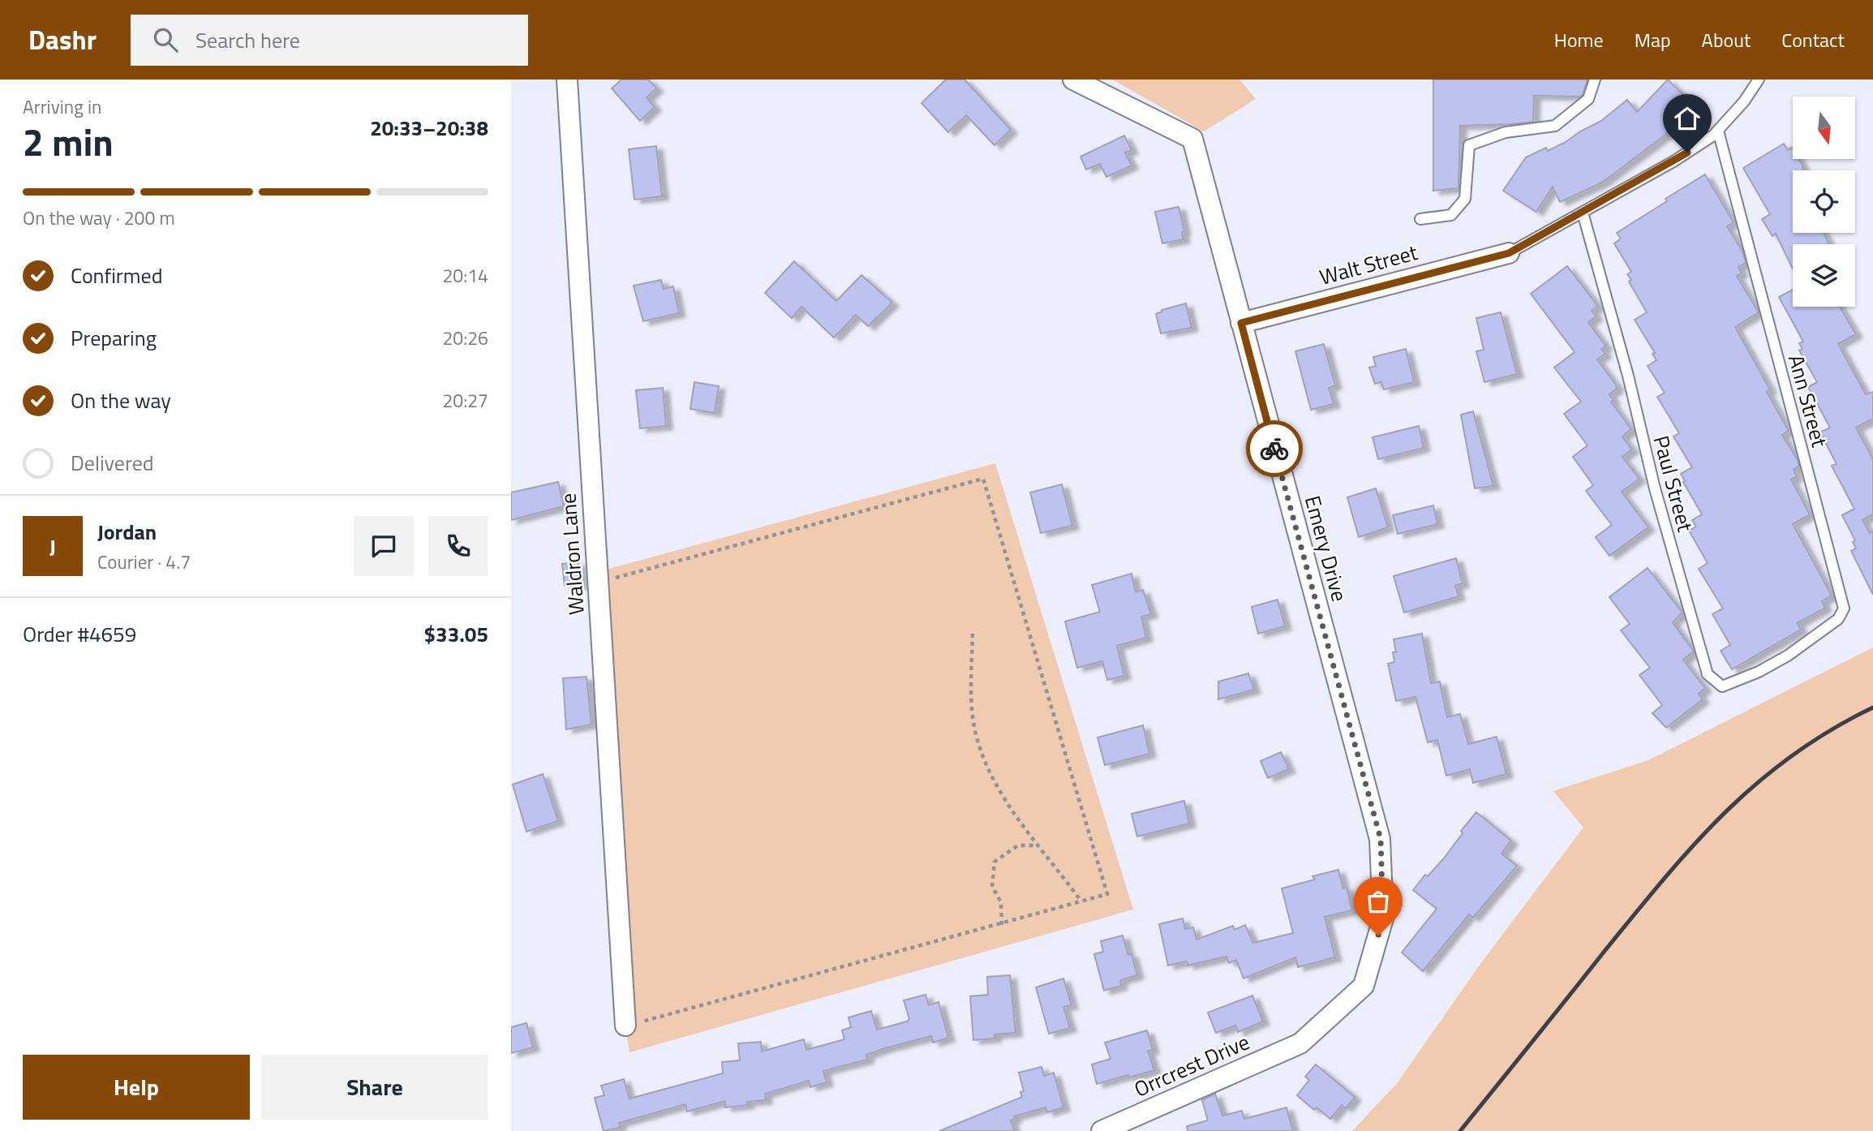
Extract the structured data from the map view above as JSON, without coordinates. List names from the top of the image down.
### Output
{
  "streets": {
    "street": [
      "Walt Street",
      "Emery Drive",
      "Waldron Lane",
      "Orrcrest Drive"
    ],
    "lane": ["Ann Street", "Paul Street"]
  },
  "crossings": [
    ["Walt Street", "Emery Drive"],
    ["Ann Street", "Paul Street"],
    ["Emery Drive", "Orrcrest Drive"]
  ],
  "north": "bottom",
  "page": {
    "header": "Dashr",
    "search": "Search here",
    "nav": [
      "Home",
      "Map",
      "About",
      "Contact"
    ],
    "heading": ["2 min", "Arriving in", "20:33–20:38"],
    "panel": [
      "Jordan",
      "Courier · 4.7",
      "Order #4659",
      "$33.05"
    ],
    "bar": "On the way · 200 m",
    "list": [
      ["Confirmed", "20:14"],
      ["Preparing", "20:26"],
      ["On the way", "20:27"],
      "Delivered"
    ],
    "round": "J",
    "buttons": ["Help", "Share"]
  }
}
